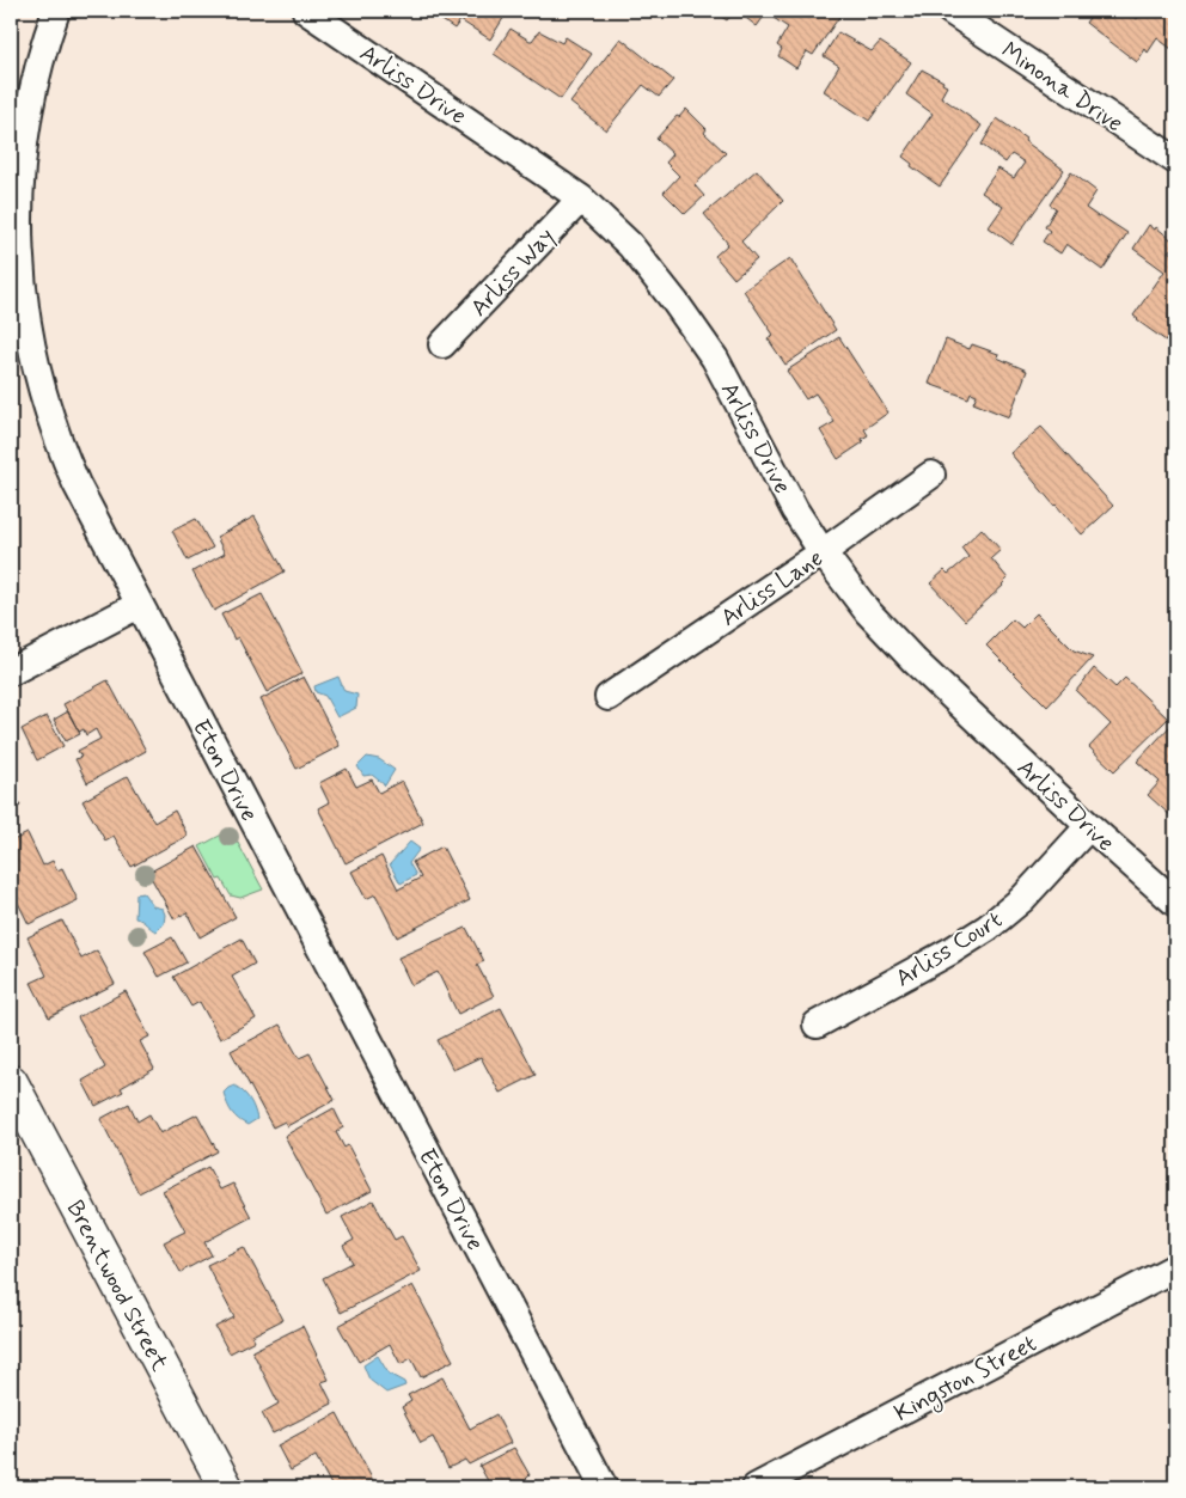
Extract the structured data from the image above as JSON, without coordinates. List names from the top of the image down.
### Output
{
  "streets": {
    "street": [
      "Arliss Drive",
      "Minona Drive",
      "Arliss Way",
      "Arliss Lane",
      "Eton Drive",
      "Arliss Court",
      "Brentwood Street",
      "Kingston Street"
    ]
  },
  "crossings": [
    ["Arliss Drive", "Arliss Way"],
    ["Arliss Drive", "Arliss Lane"],
    ["Arliss Drive", "Arliss Court"]
  ]
}
